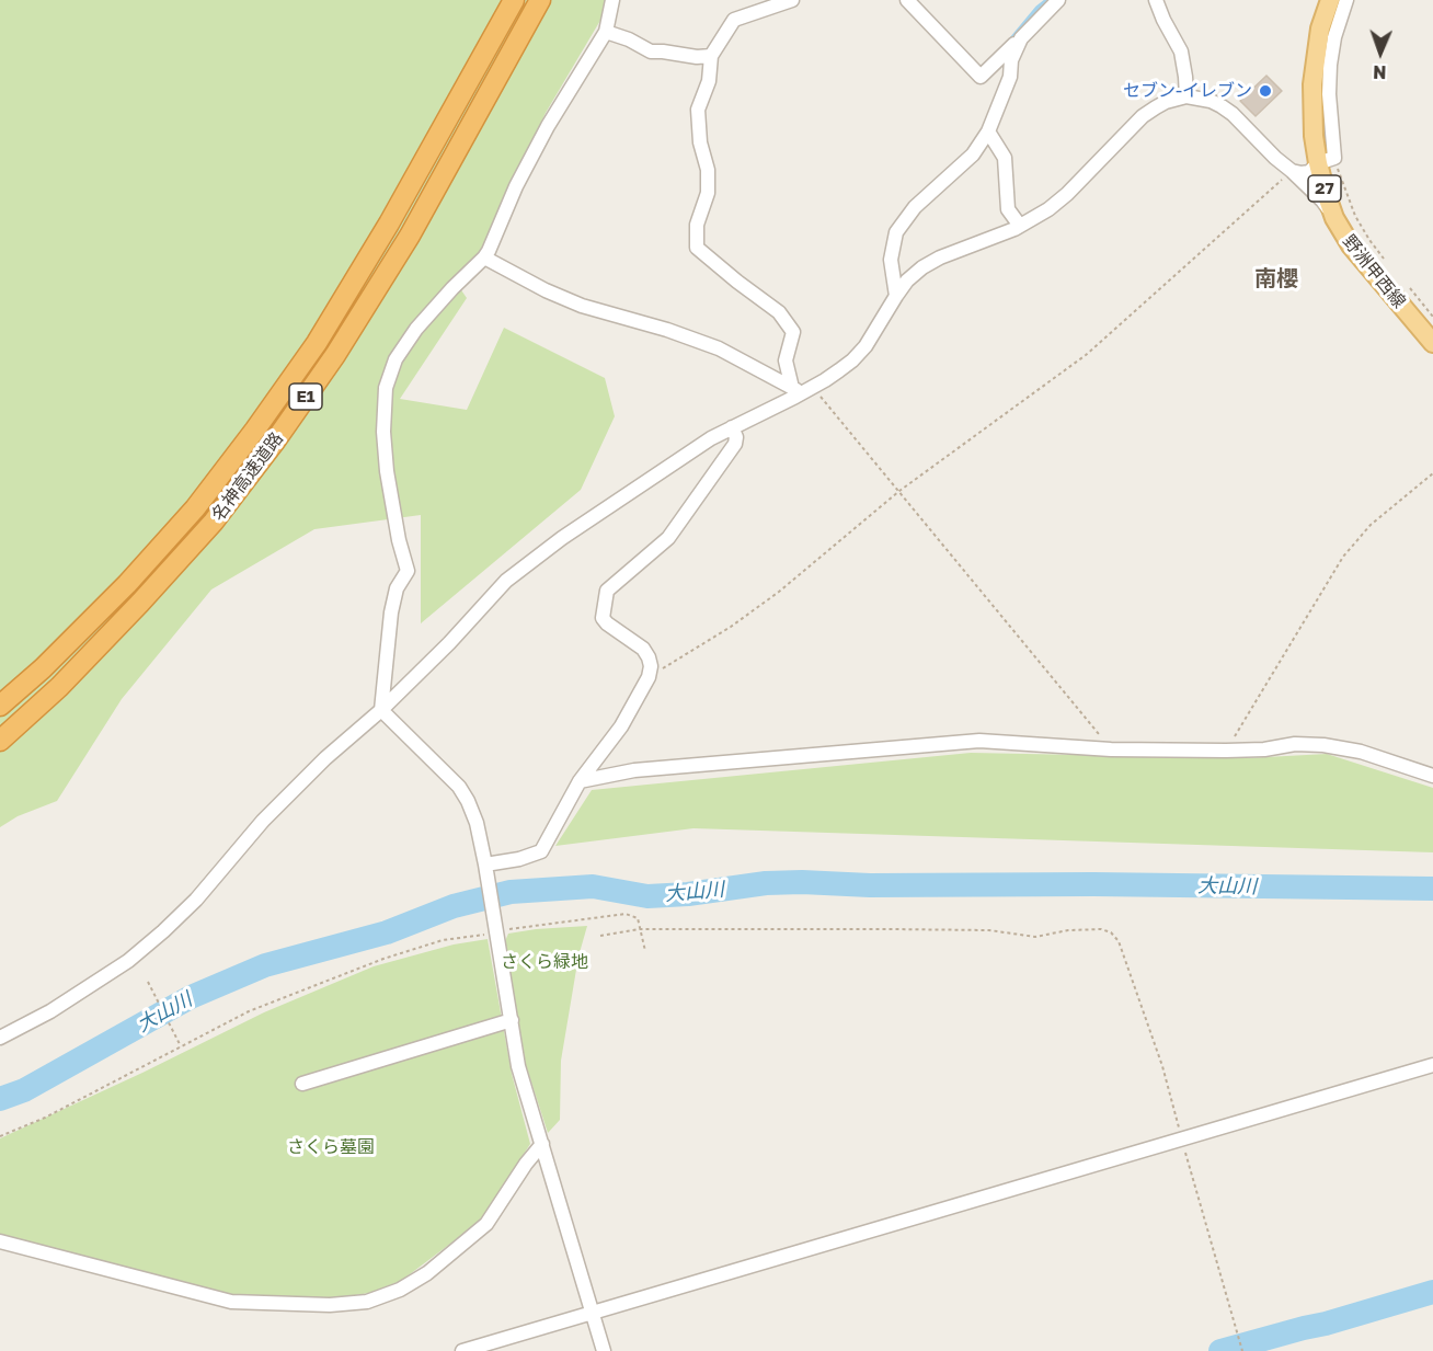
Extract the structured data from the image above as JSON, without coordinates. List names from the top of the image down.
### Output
{
  "streets": {
    "highway": ["E1", "名神高速道路"],
    "main road": ["27", "野洲甲西線"]
  },
  "districts": ["南櫻"],
  "water": ["大山川"],
  "parks": ["さくら緑地", "さくら墓園"],
  "places": ["セブン-イレブン"],
  "north": "bottom"
}
